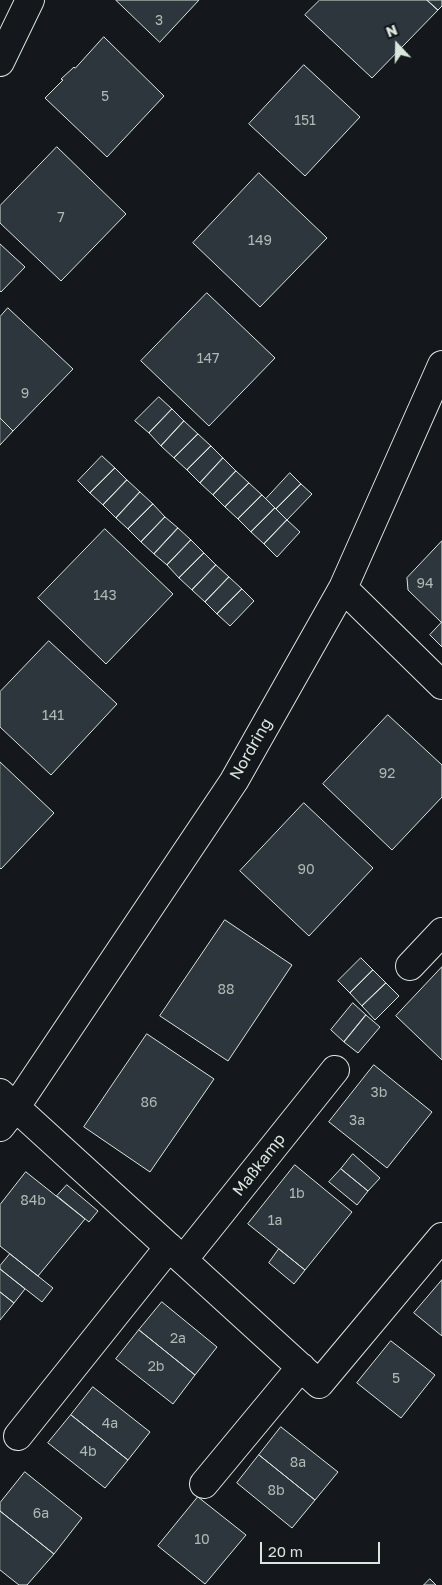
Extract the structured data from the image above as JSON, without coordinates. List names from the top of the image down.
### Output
{
  "streets": {
    "street": ["Nordring", "Maßkamp"]
  },
  "house_numbers": [
    "3",
    "5",
    "151",
    "7",
    "149",
    "147",
    "9",
    "94",
    "143",
    "141",
    "92",
    "90",
    "88",
    "3b",
    "86",
    "3a",
    "1b",
    "84b",
    "1a",
    "2a",
    "2b",
    "5",
    "4a",
    "4b",
    "8a",
    "8b",
    "6a",
    "10"
  ],
  "scale_bar": "20 m",
  "north": "top"
}
